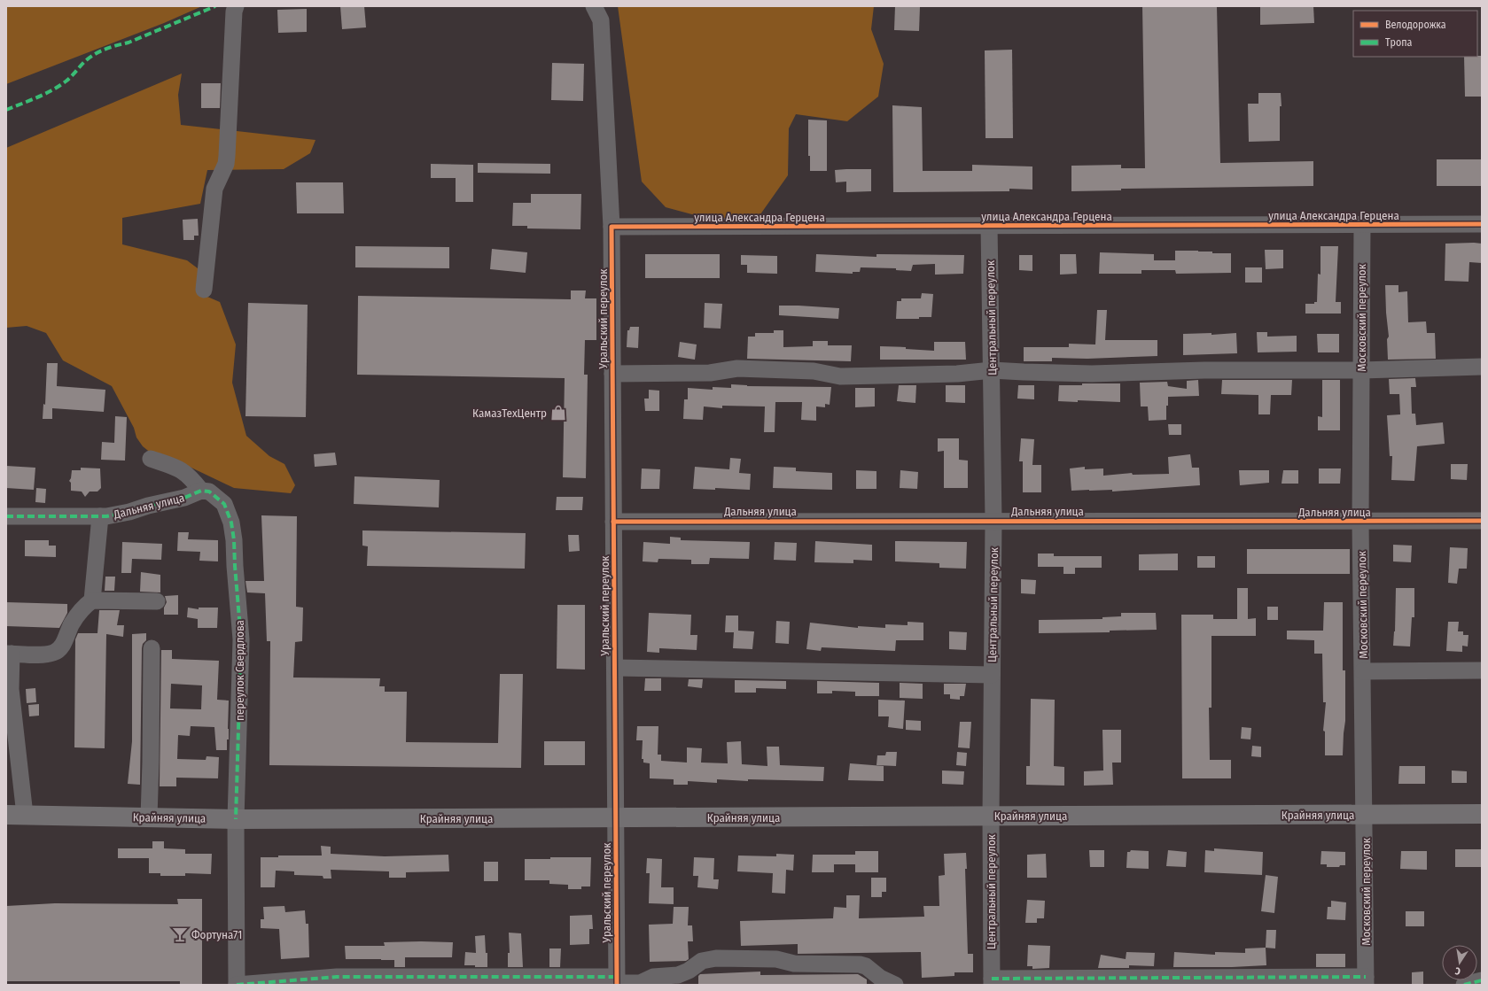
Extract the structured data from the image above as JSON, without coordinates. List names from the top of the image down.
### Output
{
  "streets": {
    "main road": ["Крайняя улица"],
    "street": [
      "улица Александра Герцена",
      "Центральный переулок",
      "Московский переулок",
      "Уральский переулок",
      "Дальняя улица",
      "переулок Свердлова"
    ]
  },
  "crossings": [
    ["улица Александра Герцена", "Центральный переулок"],
    ["улица Александра Герцена", "Московский переулок"],
    ["улица Александра Герцена", "Уральский переулок"],
    ["Центральный переулок", "Дальняя улица"],
    ["Центральный переулок", "Крайняя улица"],
    ["Московский переулок", "Дальняя улица"],
    ["Московский переулок", "Крайняя улица"],
    ["Уральский переулок", "Дальняя улица"],
    ["Уральский переулок", "Крайняя улица"],
    ["Дальняя улица", "переулок Свердлова"],
    ["переулок Свердлова", "Крайняя улица"]
  ],
  "places": {
    "shop": ["КамазТехЦентр"],
    "bar": ["Фортуна71"]
  },
  "legend": ["Велодорожка", "Тропа"],
  "north": "bottom"
}
